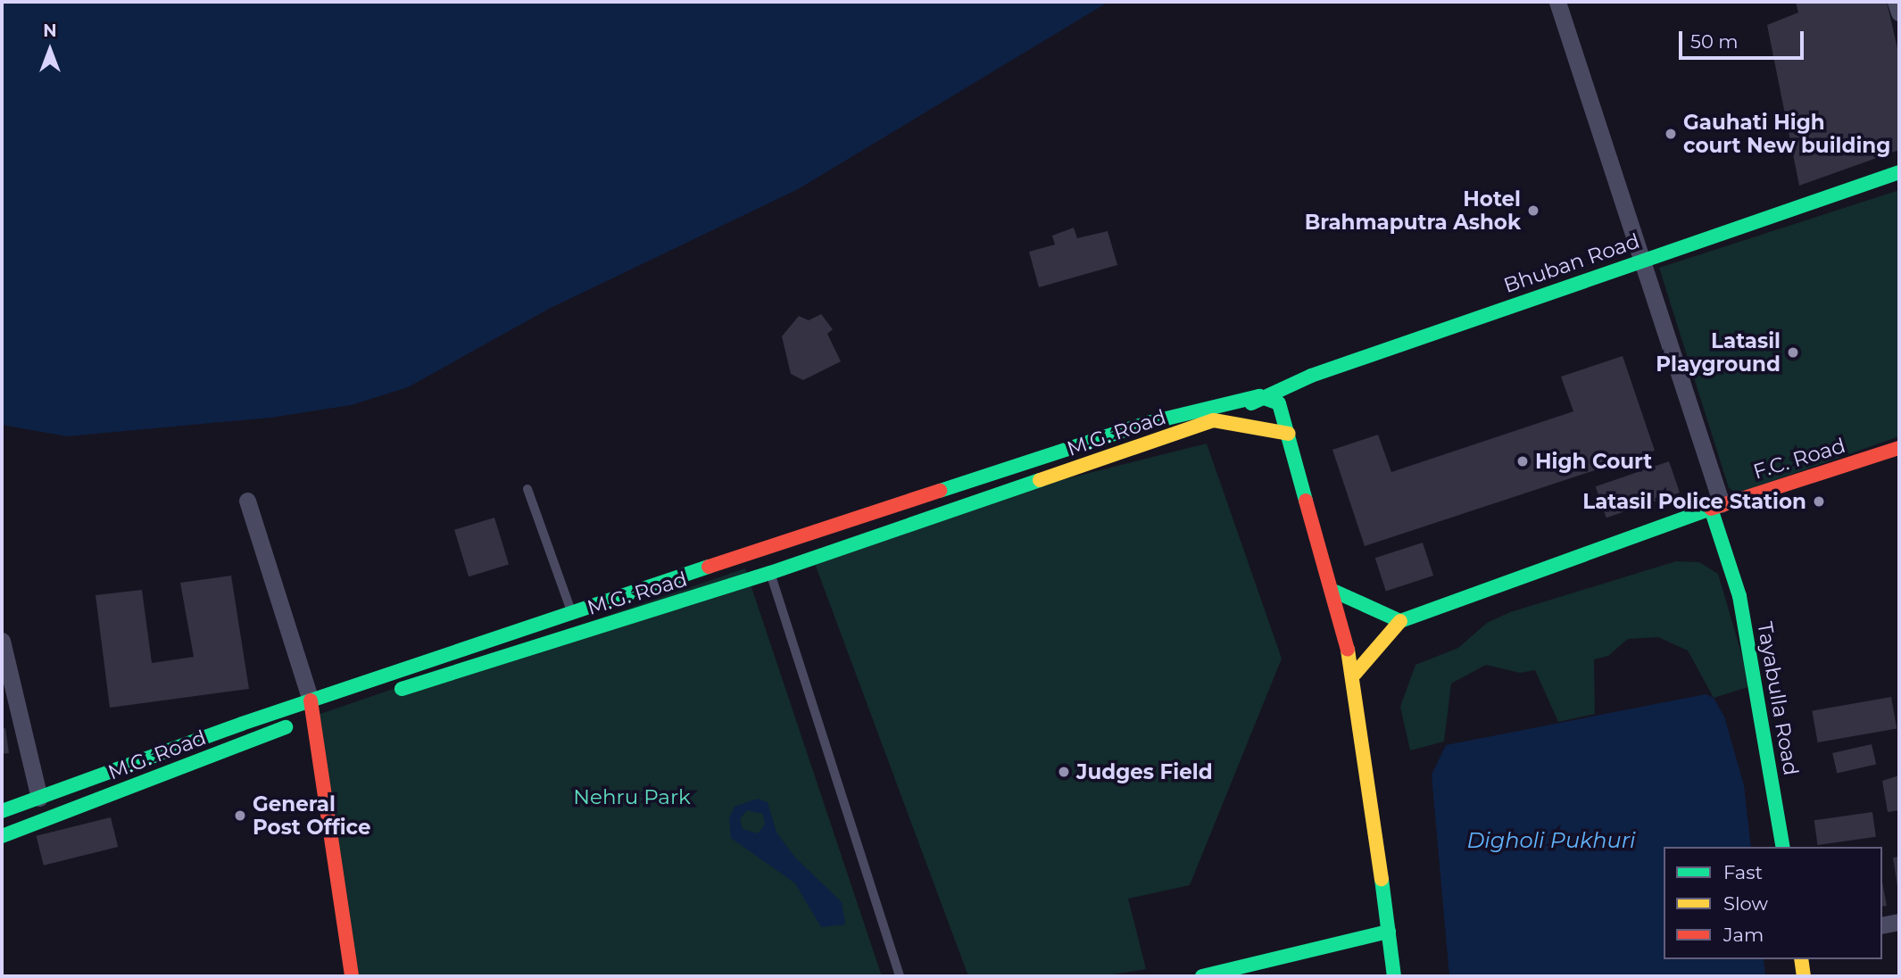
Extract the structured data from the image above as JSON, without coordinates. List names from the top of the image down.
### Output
{
  "streets": {
    "main road": [
      "Bhuban Road",
      "M.G. Road",
      "F.C. Road",
      "Tayabulla Road"
    ]
  },
  "crossings": [
    ["Bhuban Road", "M.G. Road"],
    ["F.C. Road", "Tayabulla Road"]
  ],
  "water": ["Digholi Pukhuri"],
  "parks": ["Nehru Park"],
  "places": [
    "Gauhati High court New building",
    "Hotel Brahmaputra Ashok",
    "Latasil Playground",
    "High Court",
    "Latasil Police Station",
    "Judges Field",
    "General Post Office"
  ],
  "legend": ["Fast", "Slow", "Jam"],
  "scale_bar": "50 m",
  "north": "top"
}
